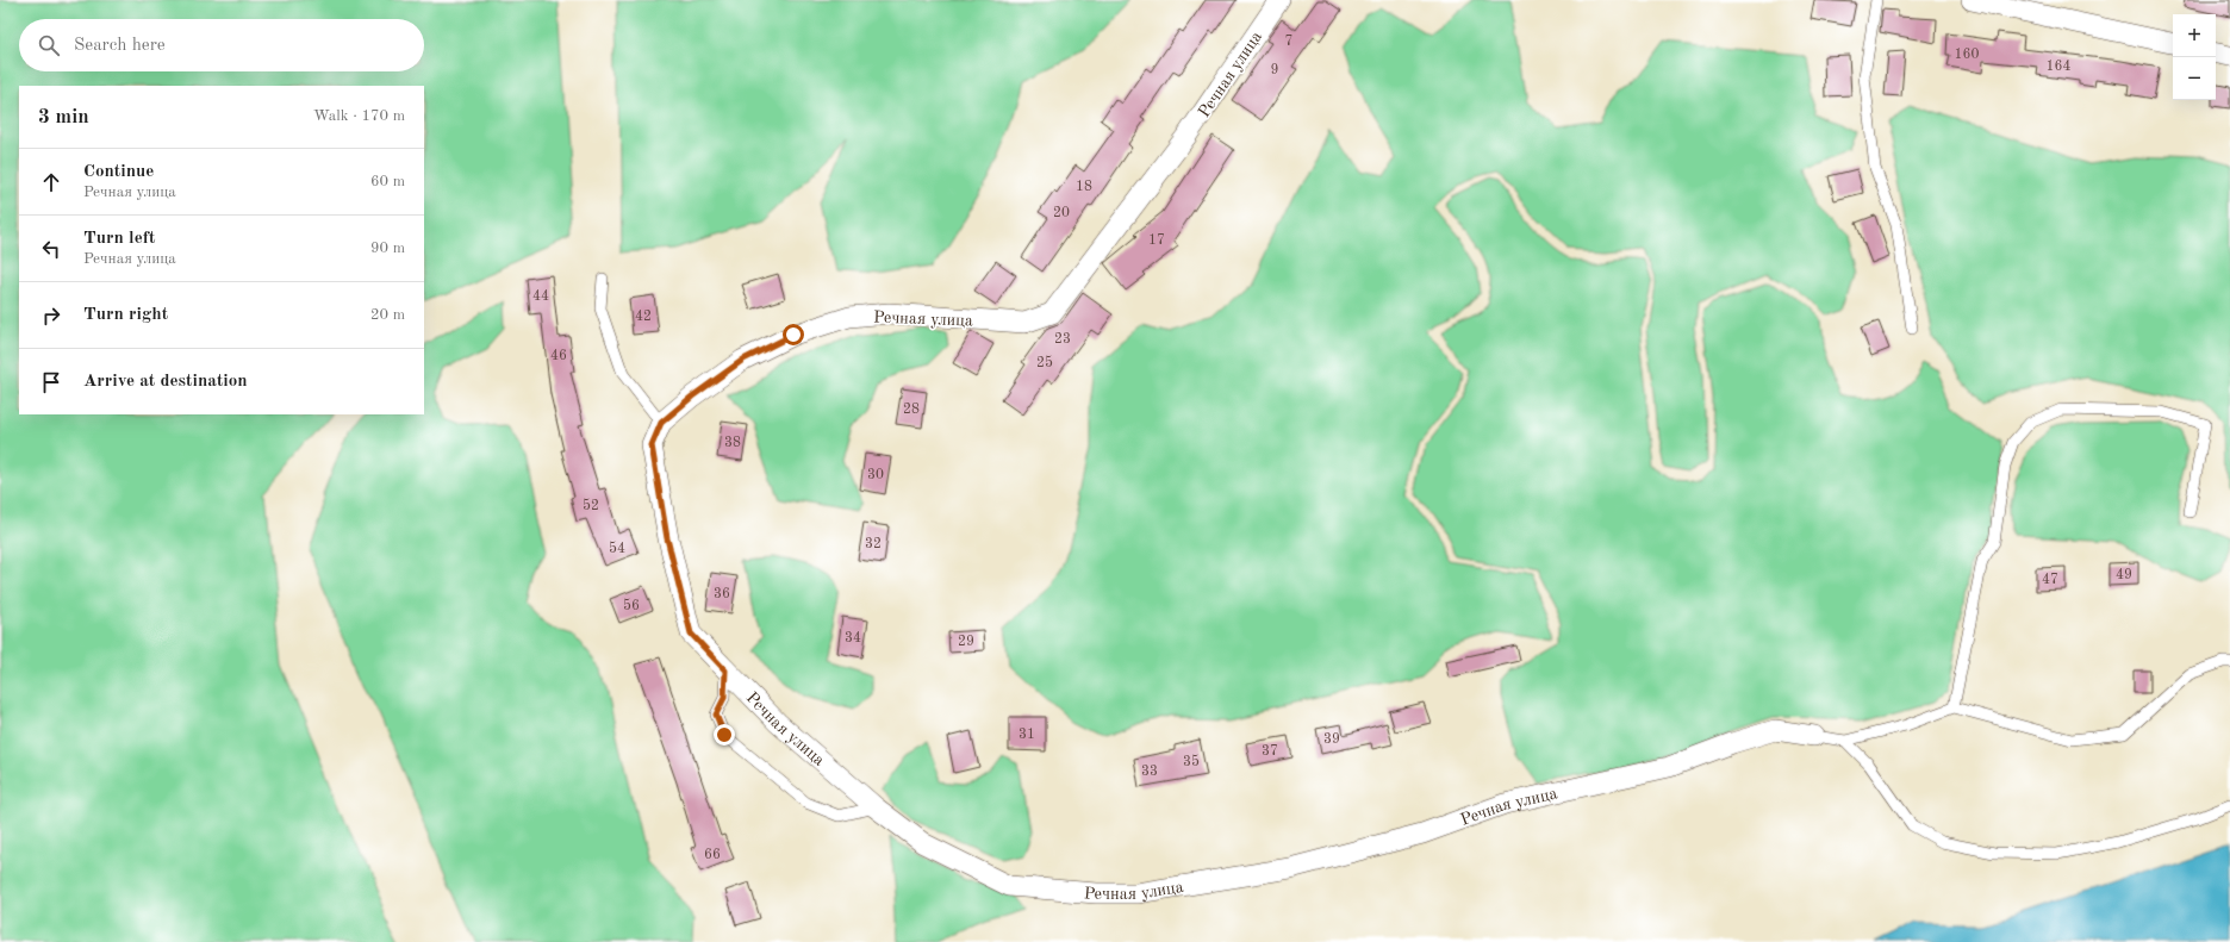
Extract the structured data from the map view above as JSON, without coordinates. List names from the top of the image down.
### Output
{
  "streets": {
    "street": ["Речная улица"]
  },
  "house_numbers": [
    "7",
    "160",
    "164",
    "9",
    "18",
    "20",
    "17",
    "44",
    "42",
    "23",
    "46",
    "25",
    "28",
    "38",
    "30",
    "52",
    "32",
    "54",
    "49",
    "47",
    "36",
    "56",
    "34",
    "29",
    "31",
    "39",
    "37",
    "35",
    "33",
    "66"
  ],
  "page": {
    "map_buttons": ["+", "−"],
    "search": "Search here",
    "heading": ["3 min", "Walk · 170 m"],
    "list": [
      ["Continue", "Речная улица", "60 m"],
      ["Turn left", "Речная улица", "90 m"],
      ["Turn right", "20 m"],
      "Arrive at destination"
    ]
  }
}
